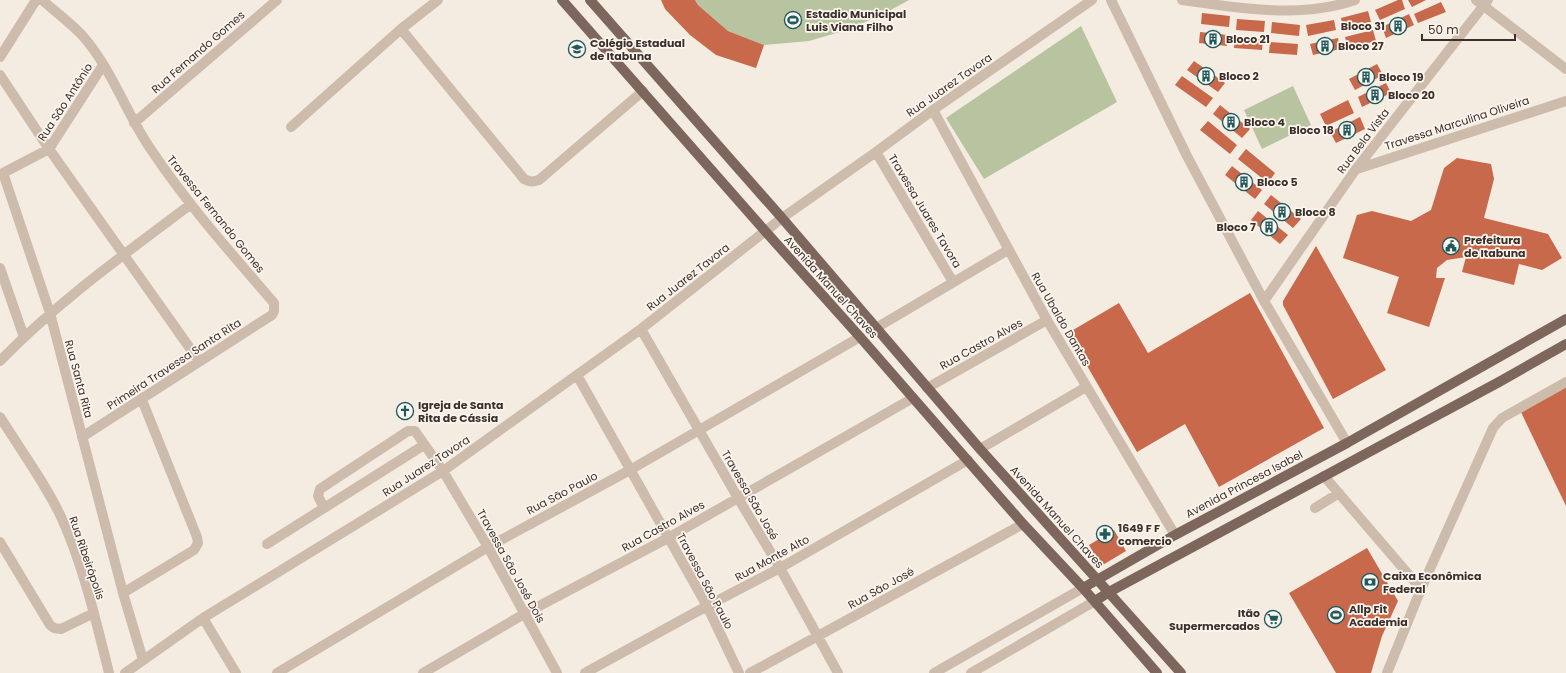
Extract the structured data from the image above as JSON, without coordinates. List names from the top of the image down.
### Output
{
  "streets": {
    "main road": ["Avenida Manuel Chaves", "Avenida Princesa Isabel"],
    "street": [
      "Rua Fernando Gomes",
      "Rua Juarez Tavora",
      "Rua São Antônio",
      "Travessa Marculina Oliveira",
      "Rua Bela Vista",
      "Travessa Juares Tavora",
      "Travessa Fernando Gomes",
      "Rua Ubaldo Dantas",
      "Rua Castro Alves",
      "Primeira Travessa Santa Rita",
      "Rua Santa Rita",
      "Rua São Paulo",
      "Travessa São José",
      "Rua Ribeirópolis",
      "Rua Monte Alto",
      "Travessa São José Dois",
      "Travessa São Paulo",
      "Rua São José"
    ]
  },
  "crossings": [
    ["Rua Fernando Gomes", "Travessa Fernando Gomes"],
    ["Rua Juarez Tavora", "Travessa Juares Tavora"],
    ["Rua Juarez Tavora", "Avenida Manuel Chaves"],
    ["Rua Juarez Tavora", "Rua Ubaldo Dantas"],
    ["Rua Juarez Tavora", "Rua Santa Rita"],
    ["Rua Juarez Tavora", "Travessa São José"],
    ["Rua Juarez Tavora", "Travessa São José Dois"],
    ["Rua Juarez Tavora", "Travessa São Paulo"],
    ["Rua São Antônio", "Travessa Fernando Gomes"],
    ["Rua São Antônio", "Rua Santa Rita"],
    ["Travessa Marculina Oliveira", "Rua Bela Vista"],
    ["Travessa Fernando Gomes", "Primeira Travessa Santa Rita"],
    ["Avenida Manuel Chaves", "Rua Castro Alves"],
    ["Avenida Manuel Chaves", "Avenida Princesa Isabel"],
    ["Avenida Manuel Chaves", "Rua São Paulo"],
    ["Avenida Manuel Chaves", "Rua Monte Alto"],
    ["Avenida Manuel Chaves", "Rua São José"],
    ["Rua Ubaldo Dantas", "Rua Castro Alves"],
    ["Rua Ubaldo Dantas", "Avenida Princesa Isabel"],
    ["Rua Castro Alves", "Travessa São José"],
    ["Rua Castro Alves", "Travessa São José Dois"],
    ["Rua Castro Alves", "Travessa São Paulo"],
    ["Primeira Travessa Santa Rita", "Rua Santa Rita"],
    ["Rua São Paulo", "Travessa São José"],
    ["Rua São Paulo", "Travessa São José Dois"],
    ["Rua São Paulo", "Travessa São Paulo"],
    ["Travessa São José", "Rua Monte Alto"],
    ["Travessa São José", "Rua São José"],
    ["Rua Monte Alto", "Travessa São Paulo"]
  ],
  "places": {
    "sports": ["Estadio Municipal Luis Viana Filho", "Allp Fit Academia"],
    "building": [
      "Bloco 31",
      "Bloco 21",
      "Bloco 27",
      "Bloco 2",
      "Bloco 19",
      "Bloco 20",
      "Bloco 4",
      "Bloco 18",
      "Bloco 5",
      "Bloco 8",
      "Bloco 7"
    ],
    "school or university": ["Colégio Estadual de Itabuna"],
    "public building": ["Prefeitura de Itabuna"],
    "church": ["Igreja de Santa Rita de Cássia"],
    "pharmacy": ["1649 F F comercio"],
    "bank": ["Caixa Econômica Federal"],
    "supermarket": ["Itão Supermercados"]
  },
  "scale_bar": "50 m"
}
